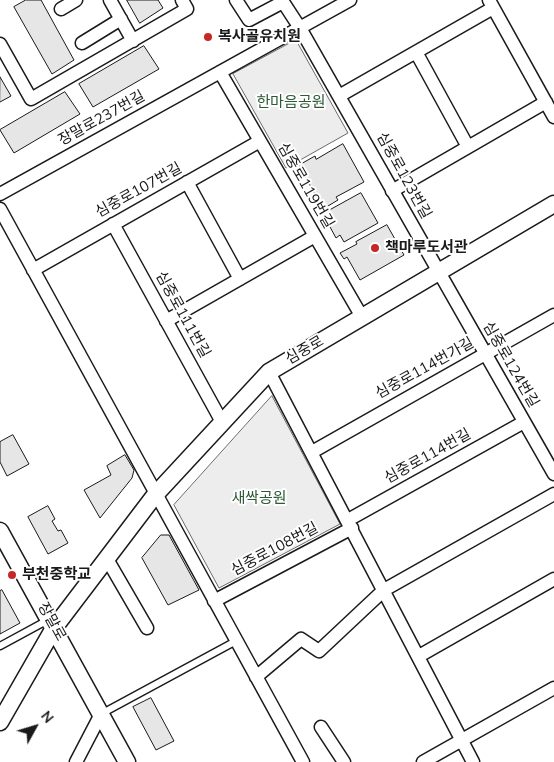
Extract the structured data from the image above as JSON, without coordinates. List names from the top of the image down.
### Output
{
  "streets": {
    "street": [
      "장말로237번길",
      "심중로123번길",
      "심중로119번길",
      "심중로107번길",
      "심중로111번길",
      "심중로",
      "심중로124번길",
      "심중로114번가길",
      "심중로114번길",
      "심중로108번길",
      "장말로"
    ]
  },
  "crossings": [
    ["장말로237번길", "심중로123번길"],
    ["장말로237번길", "심중로119번길"],
    ["심중로123번길", "심중로"],
    ["심중로123번길", "심중로124번길"],
    ["심중로119번길", "심중로107번길"],
    ["심중로119번길", "심중로"],
    ["심중로107번길", "심중로111번길"],
    ["심중로111번길", "심중로"],
    ["심중로", "심중로124번길"],
    ["심중로", "장말로"],
    ["심중로124번길", "심중로114번가길"],
    ["심중로124번길", "심중로114번길"],
    ["심중로114번길", "심중로108번길"]
  ],
  "parks": ["한마음공원", "새싹공원"],
  "places": ["복사골유치원", "책마루도서관", "부천중학교"],
  "north": "top right"
}
